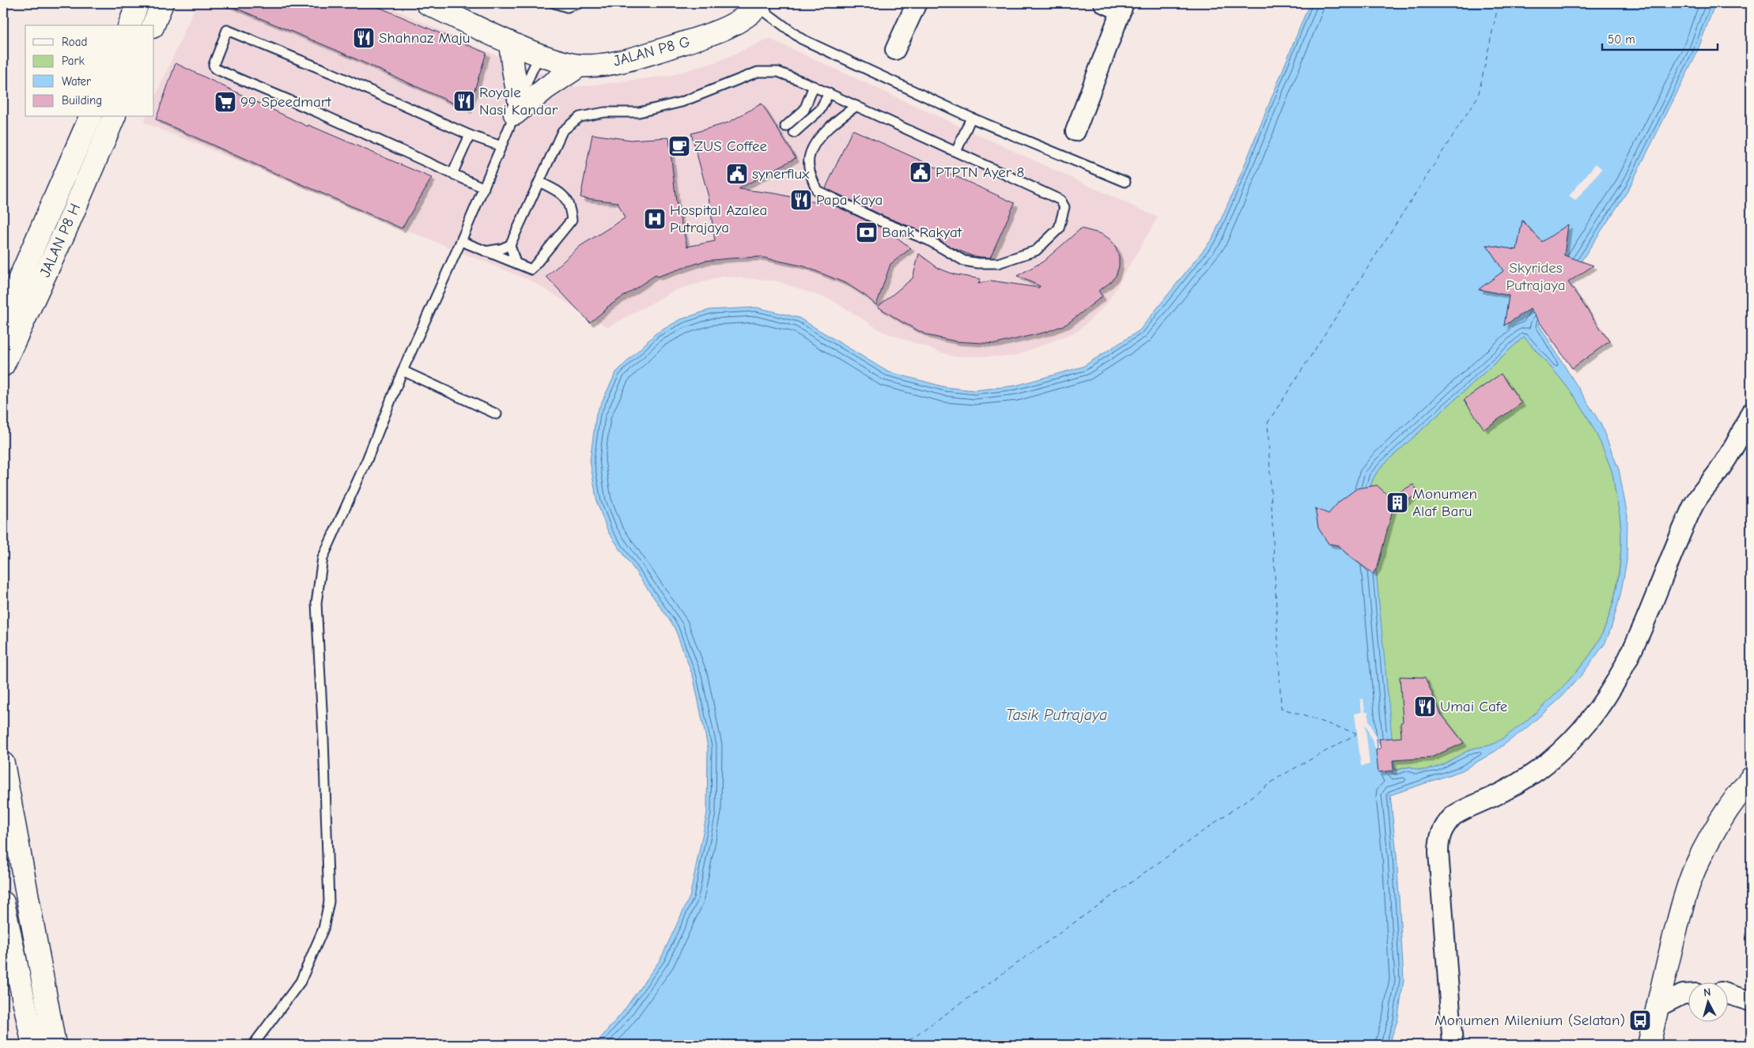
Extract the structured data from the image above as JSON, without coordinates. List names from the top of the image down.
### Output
{
  "streets": {
    "street": ["JALAN P8 G", "JALAN P8 H"]
  },
  "water": ["Tasik Putrajaya"],
  "parks": ["Skyrides Putrajaya"],
  "places": {
    "restaurant": [
      "Shahnaz Maju",
      "Royale Nasi Kandar",
      "Papa Kaya",
      "Umai Cafe"
    ],
    "supermarket": ["99 Speedmart"],
    "cafe": ["ZUS Coffee"],
    "public building": ["PTPTN Ayer 8", "synerflux"],
    "hospital": ["Hospital Azalea Putrajaya"],
    "bank": ["Bank Rakyat"],
    "building": ["Monumen Alaf Baru"],
    "bus stop": ["Monumen Milenium (Selatan)"]
  },
  "legend": [
    "Road",
    "Park",
    "Water",
    "Building"
  ],
  "scale_bar": "50 m",
  "north": "top"
}
